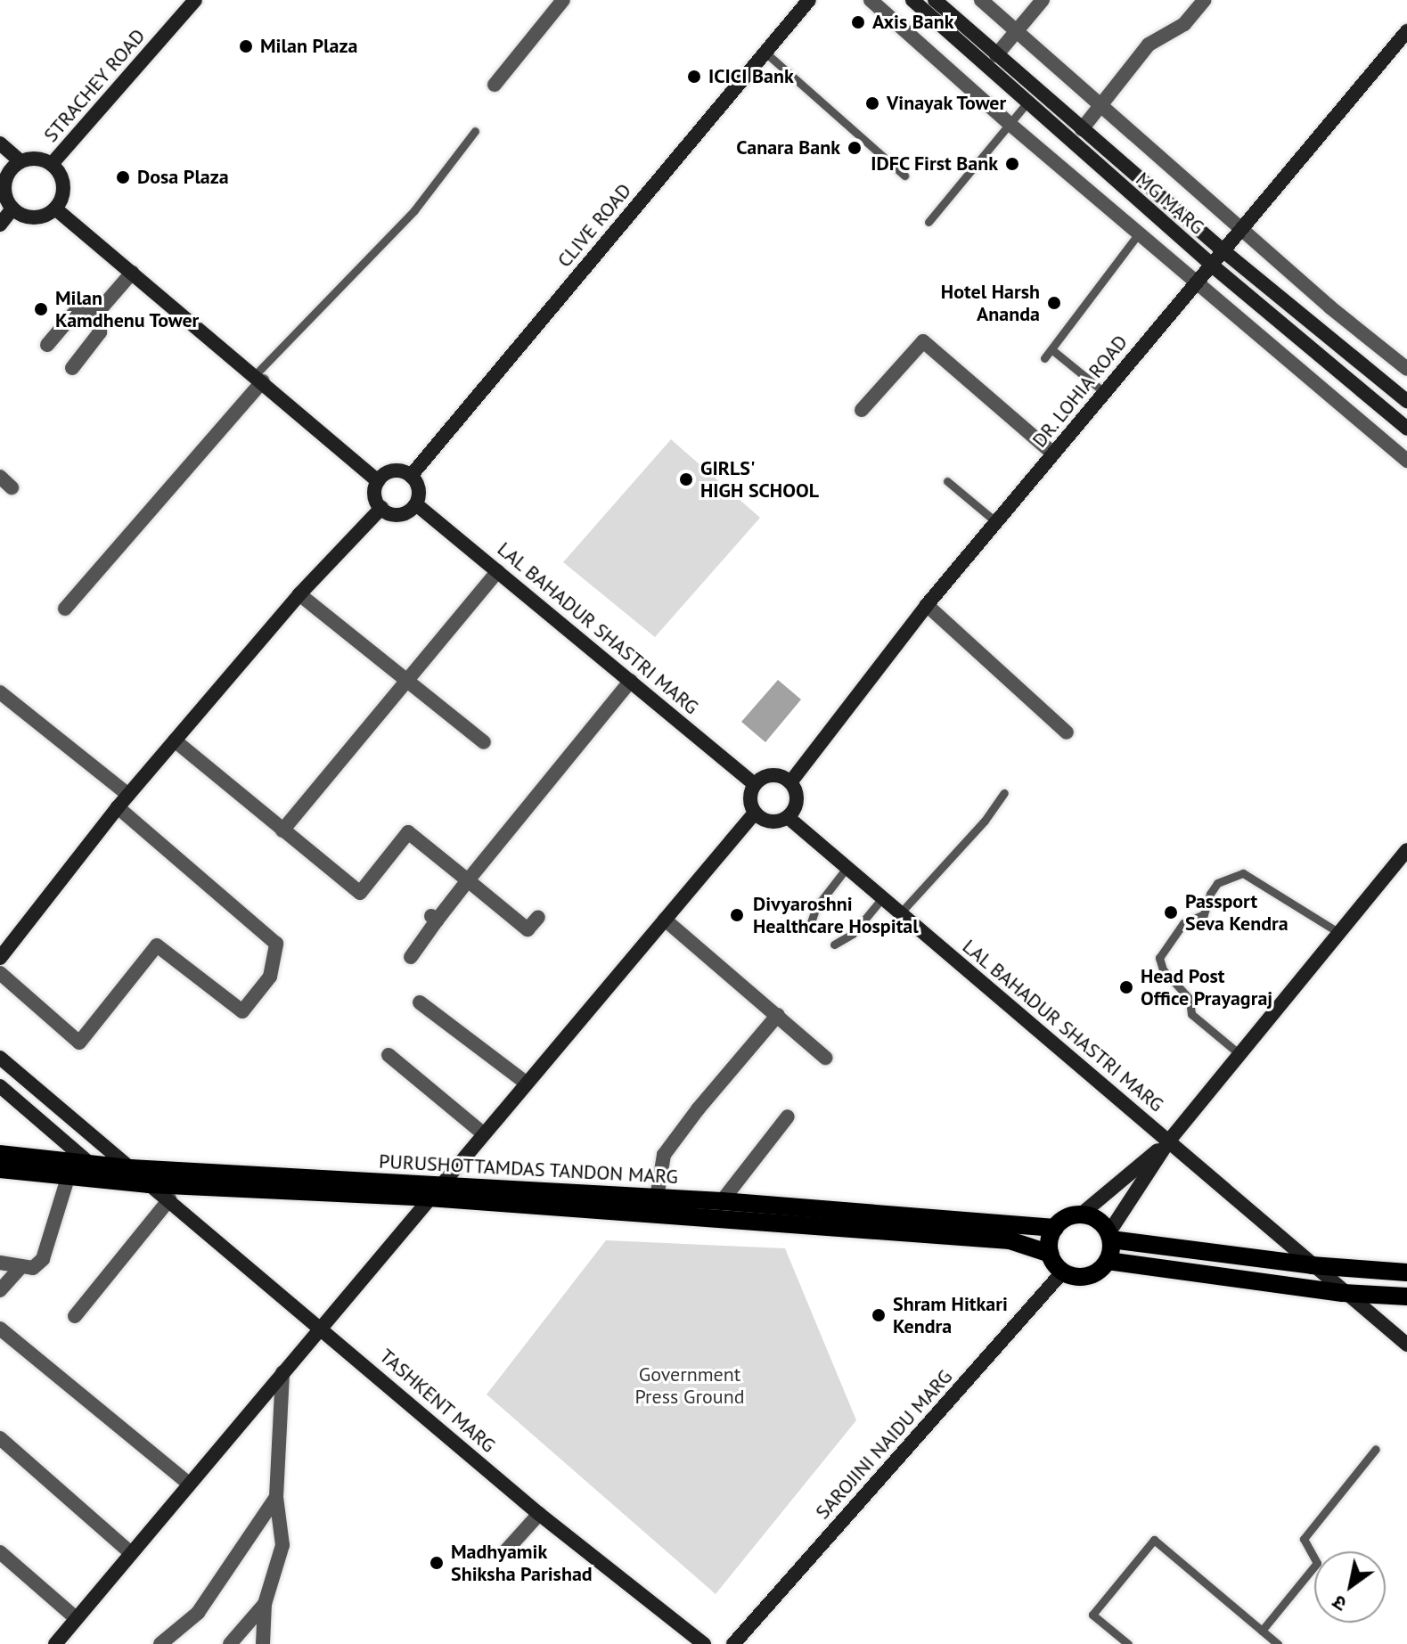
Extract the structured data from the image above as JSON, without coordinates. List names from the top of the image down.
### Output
{
  "streets": {
    "main road": ["PURUSHOTTAMDAS TANDON MARG"],
    "street": [
      "STRACHEY ROAD",
      "MG MARG",
      "CLIVE ROAD",
      "DR. LOHIA ROAD",
      "LAL BAHADUR SHASTRI MARG",
      "TASHKENT MARG",
      "SAROJINI NAIDU MARG"
    ]
  },
  "crossings": [
    ["MG MARG", "DR. LOHIA ROAD"],
    ["CLIVE ROAD", "LAL BAHADUR SHASTRI MARG"],
    ["DR. LOHIA ROAD", "LAL BAHADUR SHASTRI MARG"],
    ["PURUSHOTTAMDAS TANDON MARG", "SAROJINI NAIDU MARG"]
  ],
  "parks": ["Government Press Ground"],
  "places": [
    "Axis Bank",
    "Milan Plaza",
    "ICICI Bank",
    "Vinayak Tower",
    "Canara Bank",
    "IDFC First Bank",
    "Dosa Plaza",
    "Hotel Harsh Ananda",
    "Milan Kamdhenu Tower",
    "GIRLS' HIGH SCHOOL",
    "Passport Seva Kendra",
    "Divyaroshni Healthcare Hospital",
    "Head Post Office Prayagraj",
    "Shram Hitkari Kendra",
    "Madhyamik Shiksha Parishad"
  ],
  "north": "bottom left"
}
